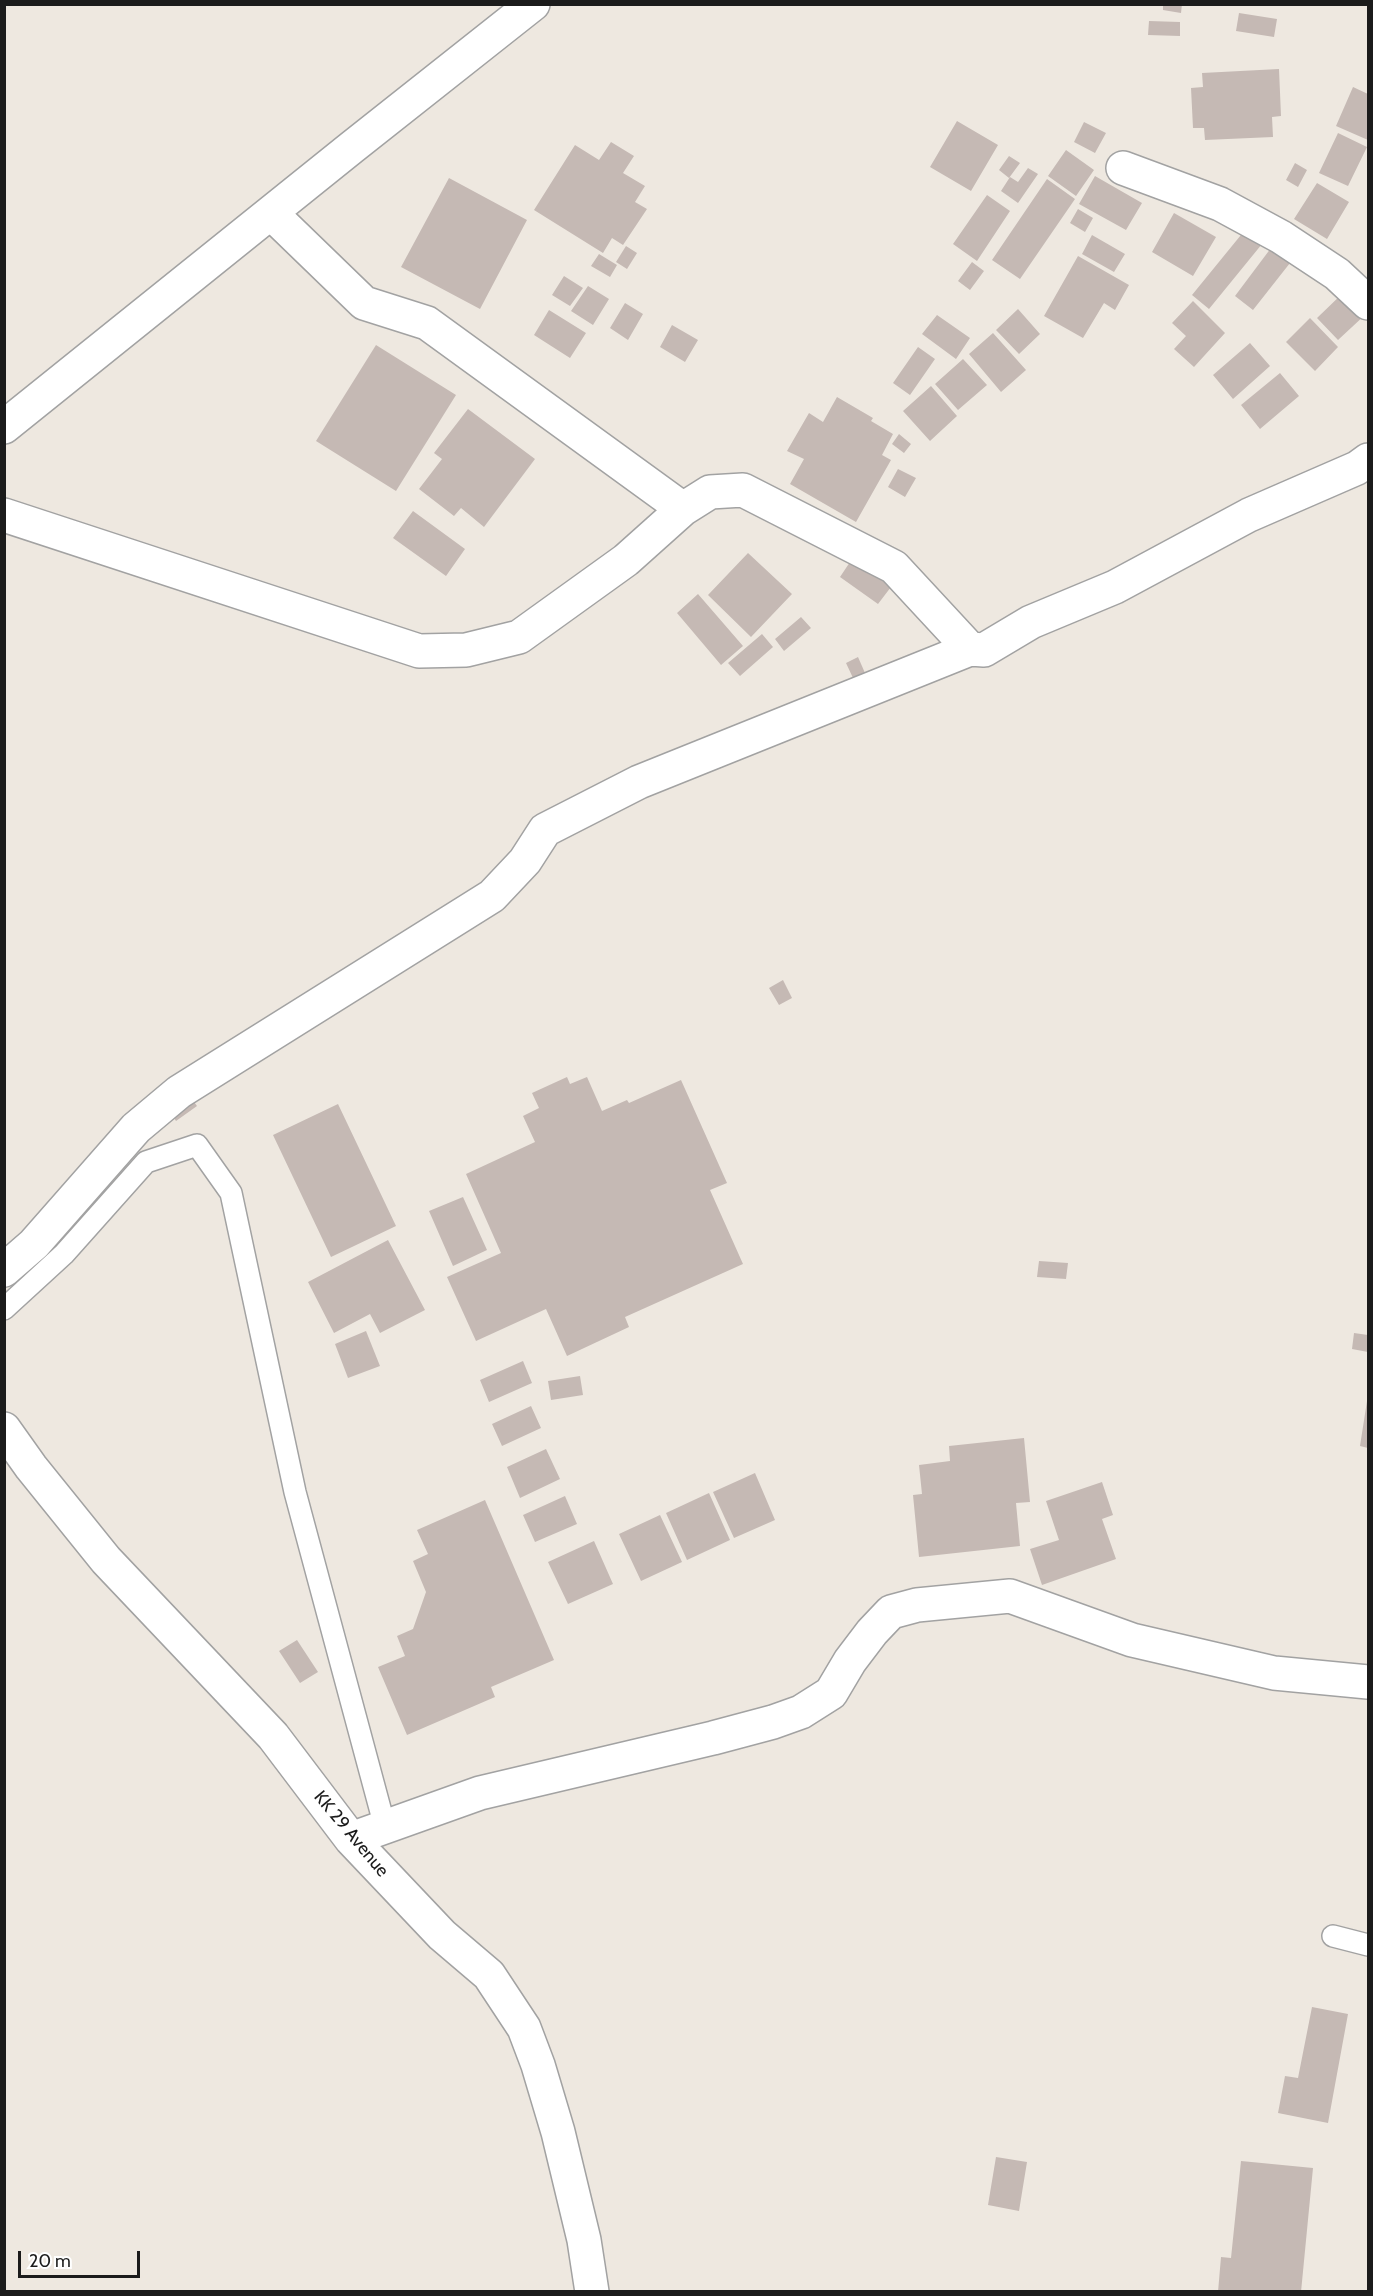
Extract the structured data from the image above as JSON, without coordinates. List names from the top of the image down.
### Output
{
  "streets": {
    "street": ["KK 29 Avenue"]
  },
  "scale_bar": "20 m"
}
